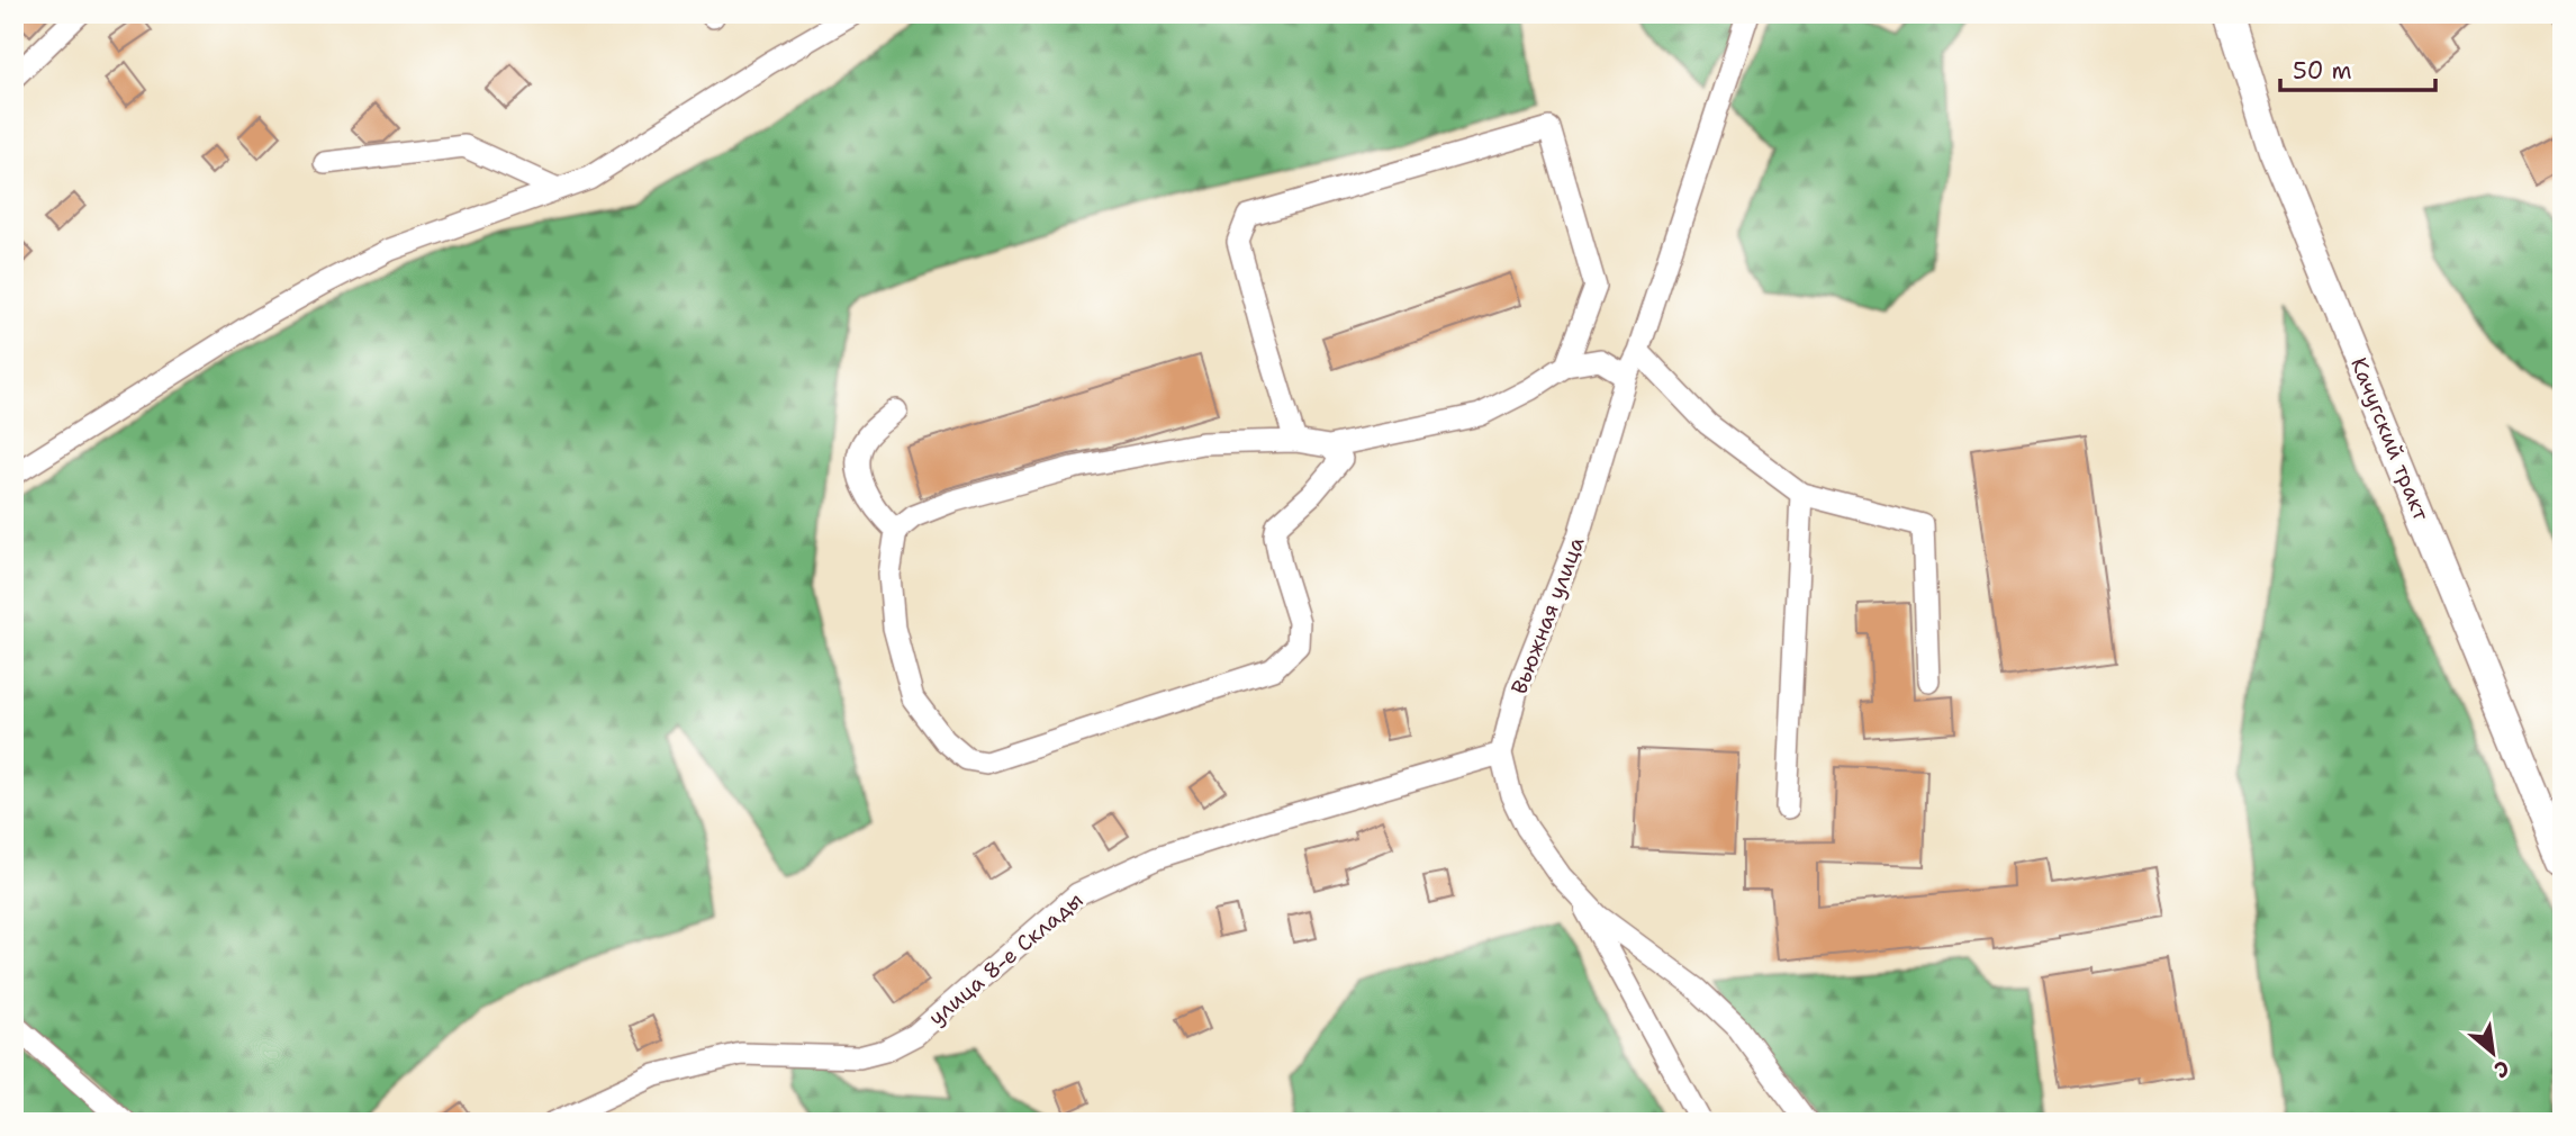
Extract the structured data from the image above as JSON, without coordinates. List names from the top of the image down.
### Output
{
  "streets": {
    "main road": ["Качугский тракт"],
    "street": ["Вьюжная улица", "улица 8-е Склады"]
  },
  "crossings": [
    ["Вьюжная улица", "улица 8-е Склады"]
  ],
  "scale_bar": "50 m",
  "north": "bottom right"
}
